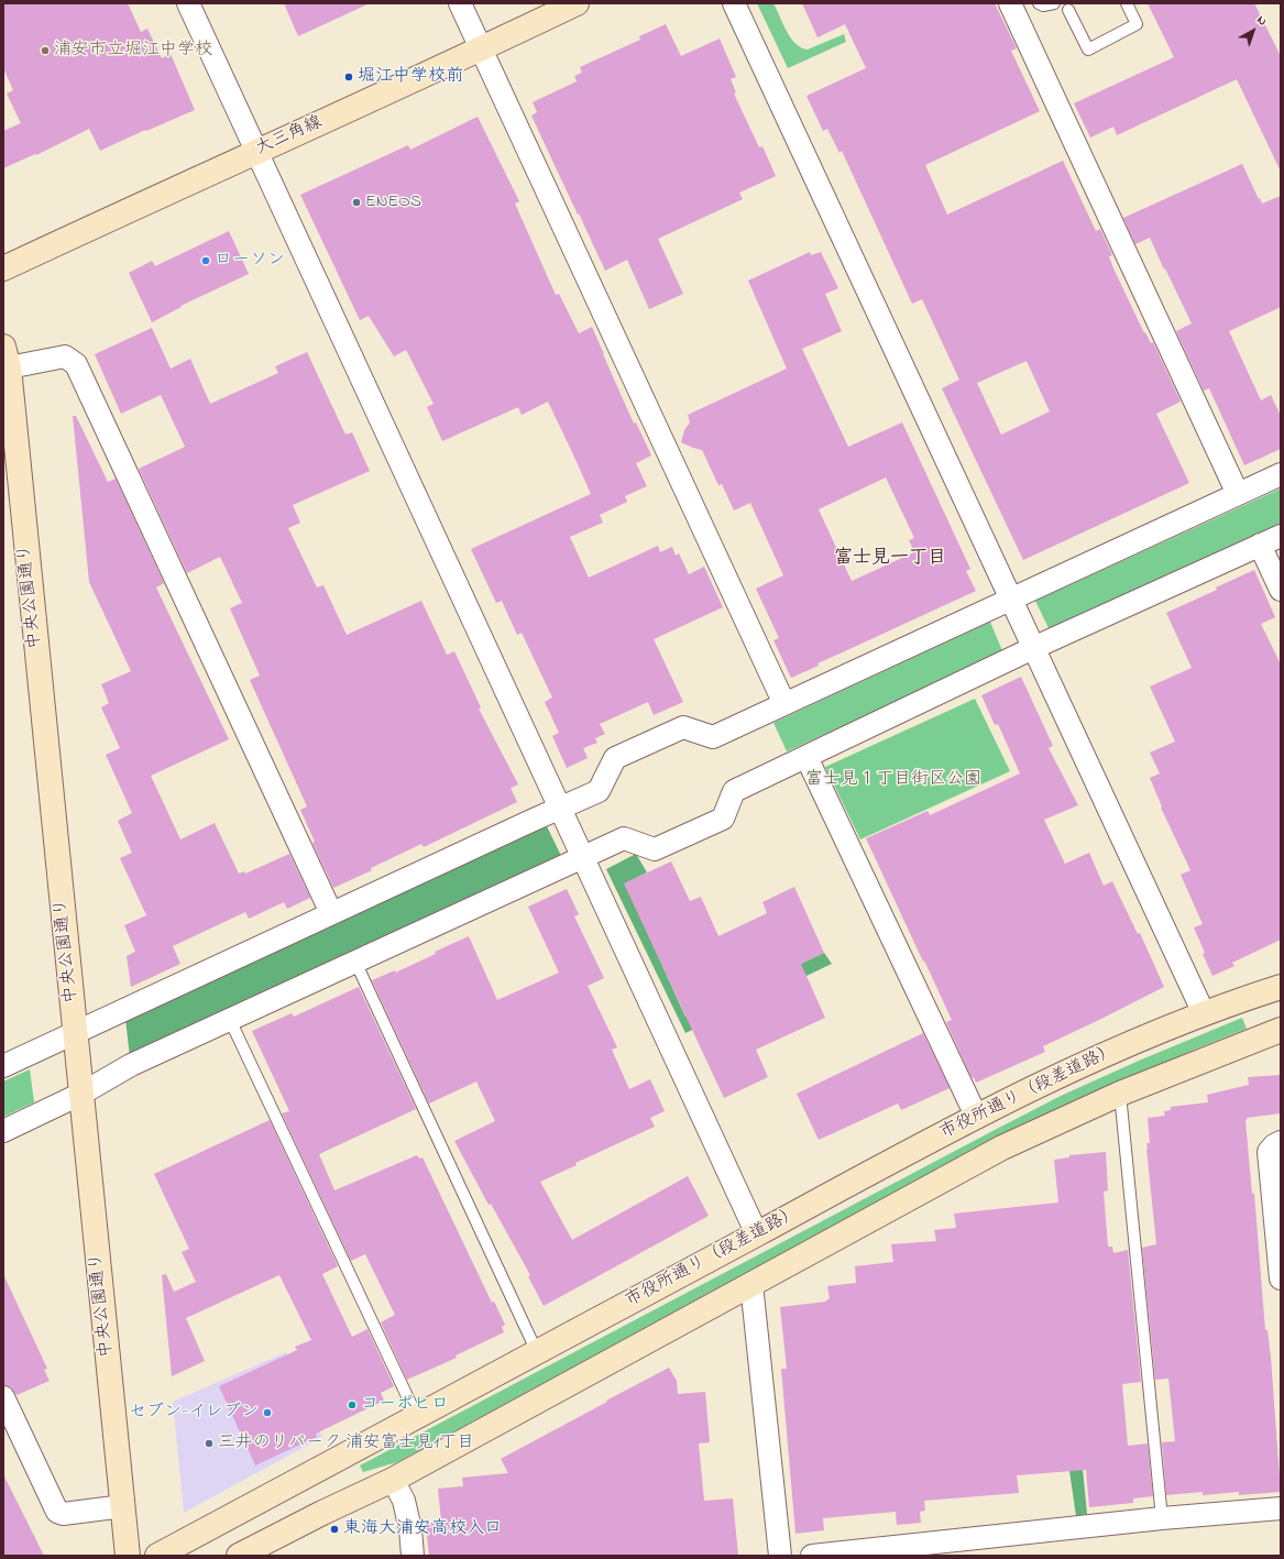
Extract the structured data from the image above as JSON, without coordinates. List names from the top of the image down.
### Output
{
  "streets": {
    "street": ["大三角線", "中央公園通り", "市役所通り（段差道路）"]
  },
  "districts": ["富士見一丁目"],
  "parks": ["富士見１丁目街区公園"],
  "places": [
    "浦安市立堀江中学校",
    "堀江中学校前",
    "ENEOS",
    "ローソン",
    "コーポヒロ",
    "セブン-イレブン",
    "三井のリパーク 浦安富士見1丁目",
    "東海大浦安高校入口"
  ],
  "north": "top right"
}
